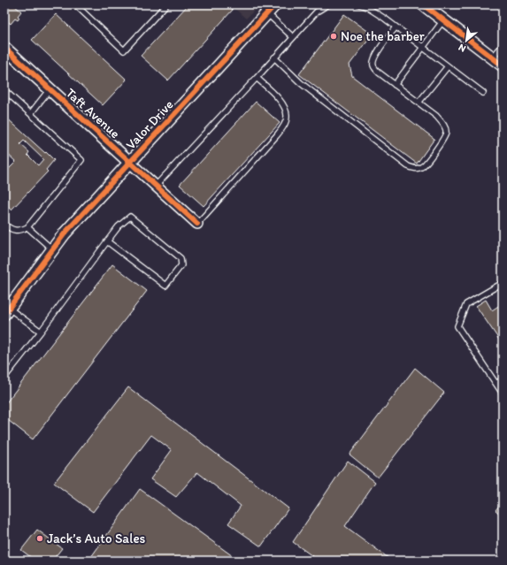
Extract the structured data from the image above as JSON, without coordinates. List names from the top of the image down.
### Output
{
  "streets": {
    "street": ["Taft Avenue", "Valor Drive"]
  },
  "crossings": [
    ["Taft Avenue", "Valor Drive"]
  ],
  "places": ["Noe the barber", "Jack’s Auto Sales"],
  "north": "bottom left"
}
